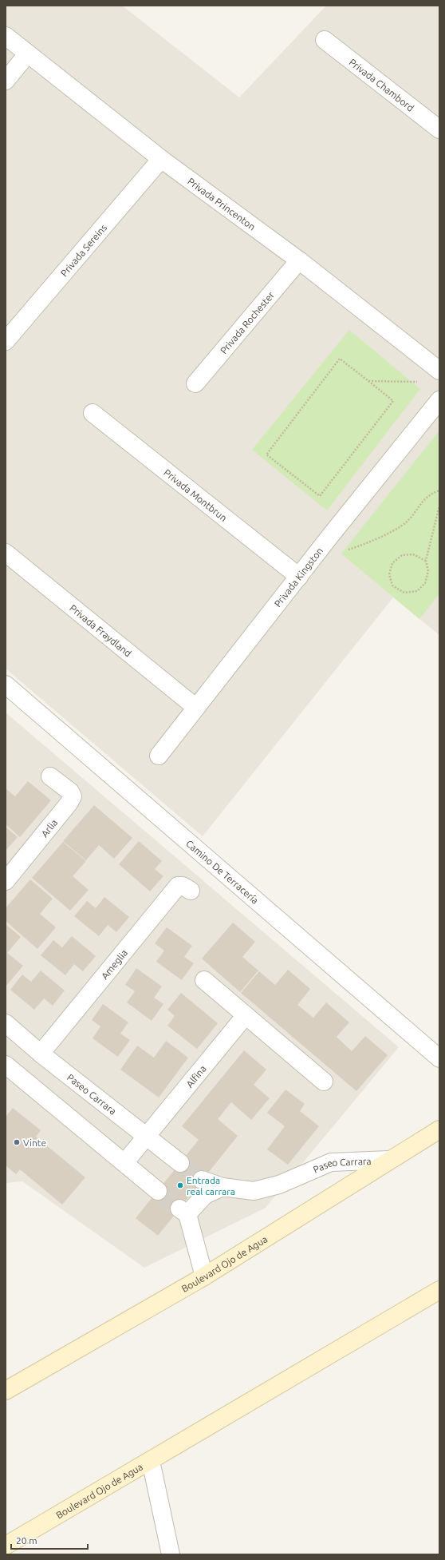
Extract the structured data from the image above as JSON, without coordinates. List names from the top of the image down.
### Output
{
  "streets": {
    "street": [
      "Privada Chambord",
      "Privada Princenton",
      "Privada Sereins",
      "Privada Rochester",
      "Privada Montbrun",
      "Privada Kingston",
      "Privada Fraydland",
      "Arlia",
      "Camino De Terracería",
      "Ameglia",
      "Alfina",
      "Paseo Carrara",
      "Boulevard Ojo de Agua"
    ]
  },
  "crossings": [
    ["Privada Princenton", "Privada Sereins"],
    ["Privada Princenton", "Privada Rochester"],
    ["Privada Montbrun", "Privada Kingston"],
    ["Privada Kingston", "Privada Fraydland"],
    ["Ameglia", "Paseo Carrara"],
    ["Alfina", "Paseo Carrara"],
    ["Paseo Carrara", "Boulevard Ojo de Agua"]
  ],
  "places": ["Vinte", "Entrada real carrara"],
  "scale_bar": "20 m"
}
